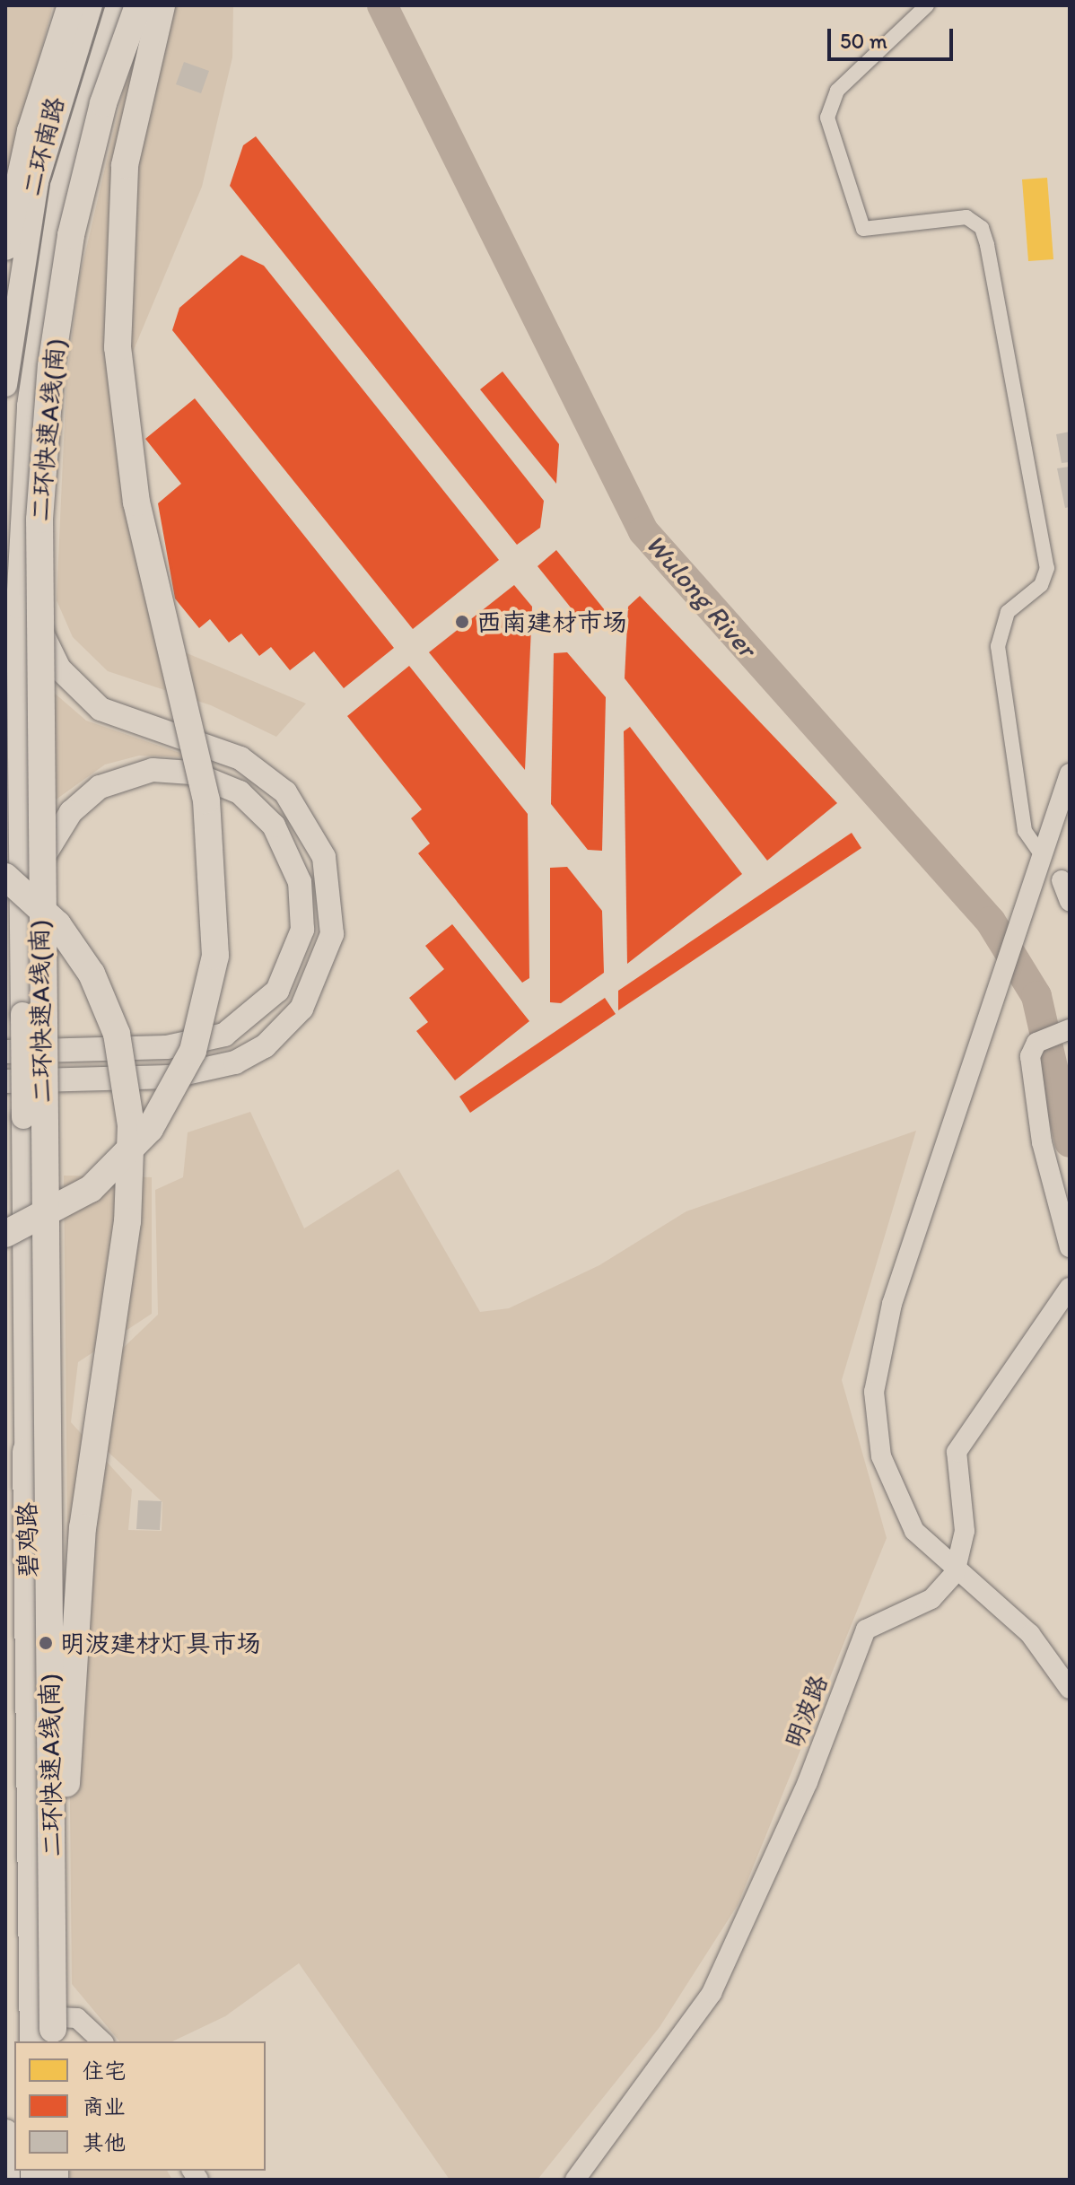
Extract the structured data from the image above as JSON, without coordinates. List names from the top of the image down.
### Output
{
  "streets": {
    "highway": ["二环快速A线(南)", "碧鸡路"],
    "main road": ["二环南路"],
    "street": ["明波路"]
  },
  "crossings": [
    ["二环南路", "碧鸡路"],
    ["二环快速A线(南)", "碧鸡路"]
  ],
  "water": ["Wulong River"],
  "places": ["西南建材市场", "明波建材灯具市场"],
  "legend": ["住宅", "商业", "其他"],
  "scale_bar": "50 m"
}
